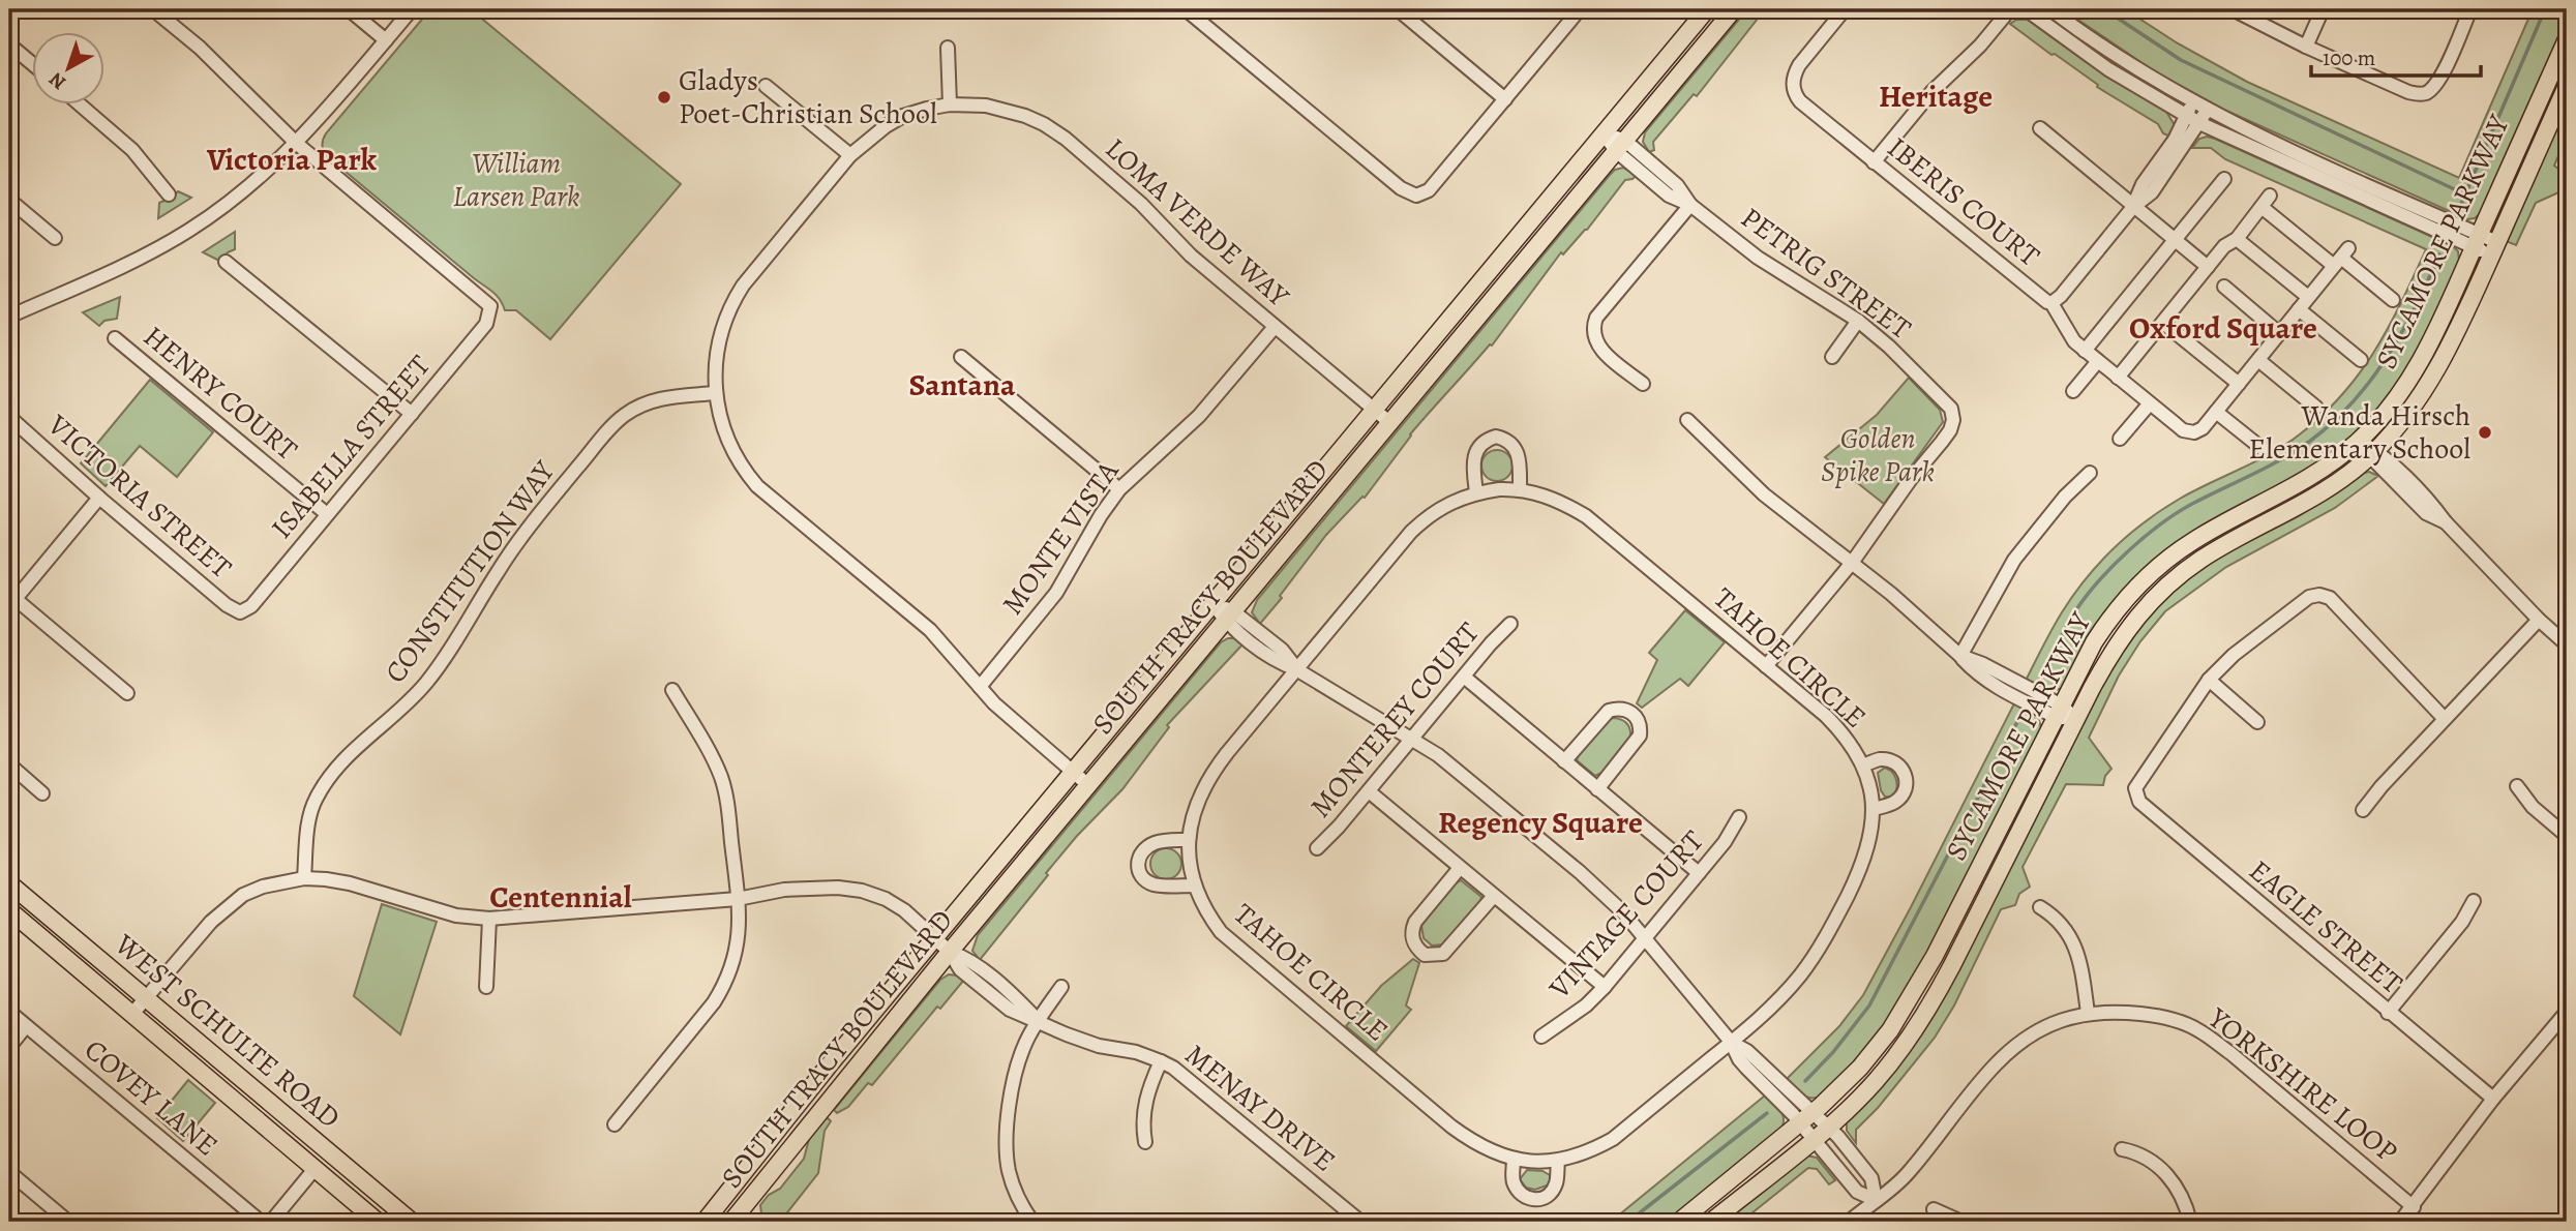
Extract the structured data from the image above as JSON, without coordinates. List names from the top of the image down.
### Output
{
  "streets": {
    "main road": ["SYCAMORE PARKWAY", "SOUTH TRACY BOULEVARD", "WEST SCHULTE ROAD"],
    "street": [
      "IBERIS COURT",
      "LOMA VERDE WAY",
      "PETRIG STREET",
      "HENRY COURT",
      "ISABELLA STREET",
      "VICTORIA STREET",
      "MONTE VISTA",
      "CONSTITUTION WAY",
      "TAHOE CIRCLE",
      "MONTEREY COURT",
      "VINTAGE COURT",
      "EAGLE STREET",
      "YORKSHIRE LOOP",
      "COVEY LANE",
      "MENAY DRIVE"
    ]
  },
  "crossings": [
    ["LOMA VERDE WAY", "MONTE VISTA"],
    ["LOMA VERDE WAY", "CONSTITUTION WAY"],
    ["LOMA VERDE WAY", "SOUTH TRACY BOULEVARD"],
    ["PETRIG STREET", "SOUTH TRACY BOULEVARD"],
    ["HENRY COURT", "ISABELLA STREET"],
    ["ISABELLA STREET", "VICTORIA STREET"],
    ["CONSTITUTION WAY", "MENAY DRIVE"],
    ["SOUTH TRACY BOULEVARD", "MENAY DRIVE"],
    ["WEST SCHULTE ROAD", "MENAY DRIVE"]
  ],
  "districts": [
    "Heritage",
    "Victoria Park",
    "Oxford Square",
    "Santana",
    "Regency Square",
    "Centennial"
  ],
  "parks": ["William Larsen Park", "Golden Spike Park"],
  "places": ["Gladys Poet-Christian School", "Wanda Hirsch Elementary School"],
  "scale_bar": "100 m",
  "north": "bottom left"
}
